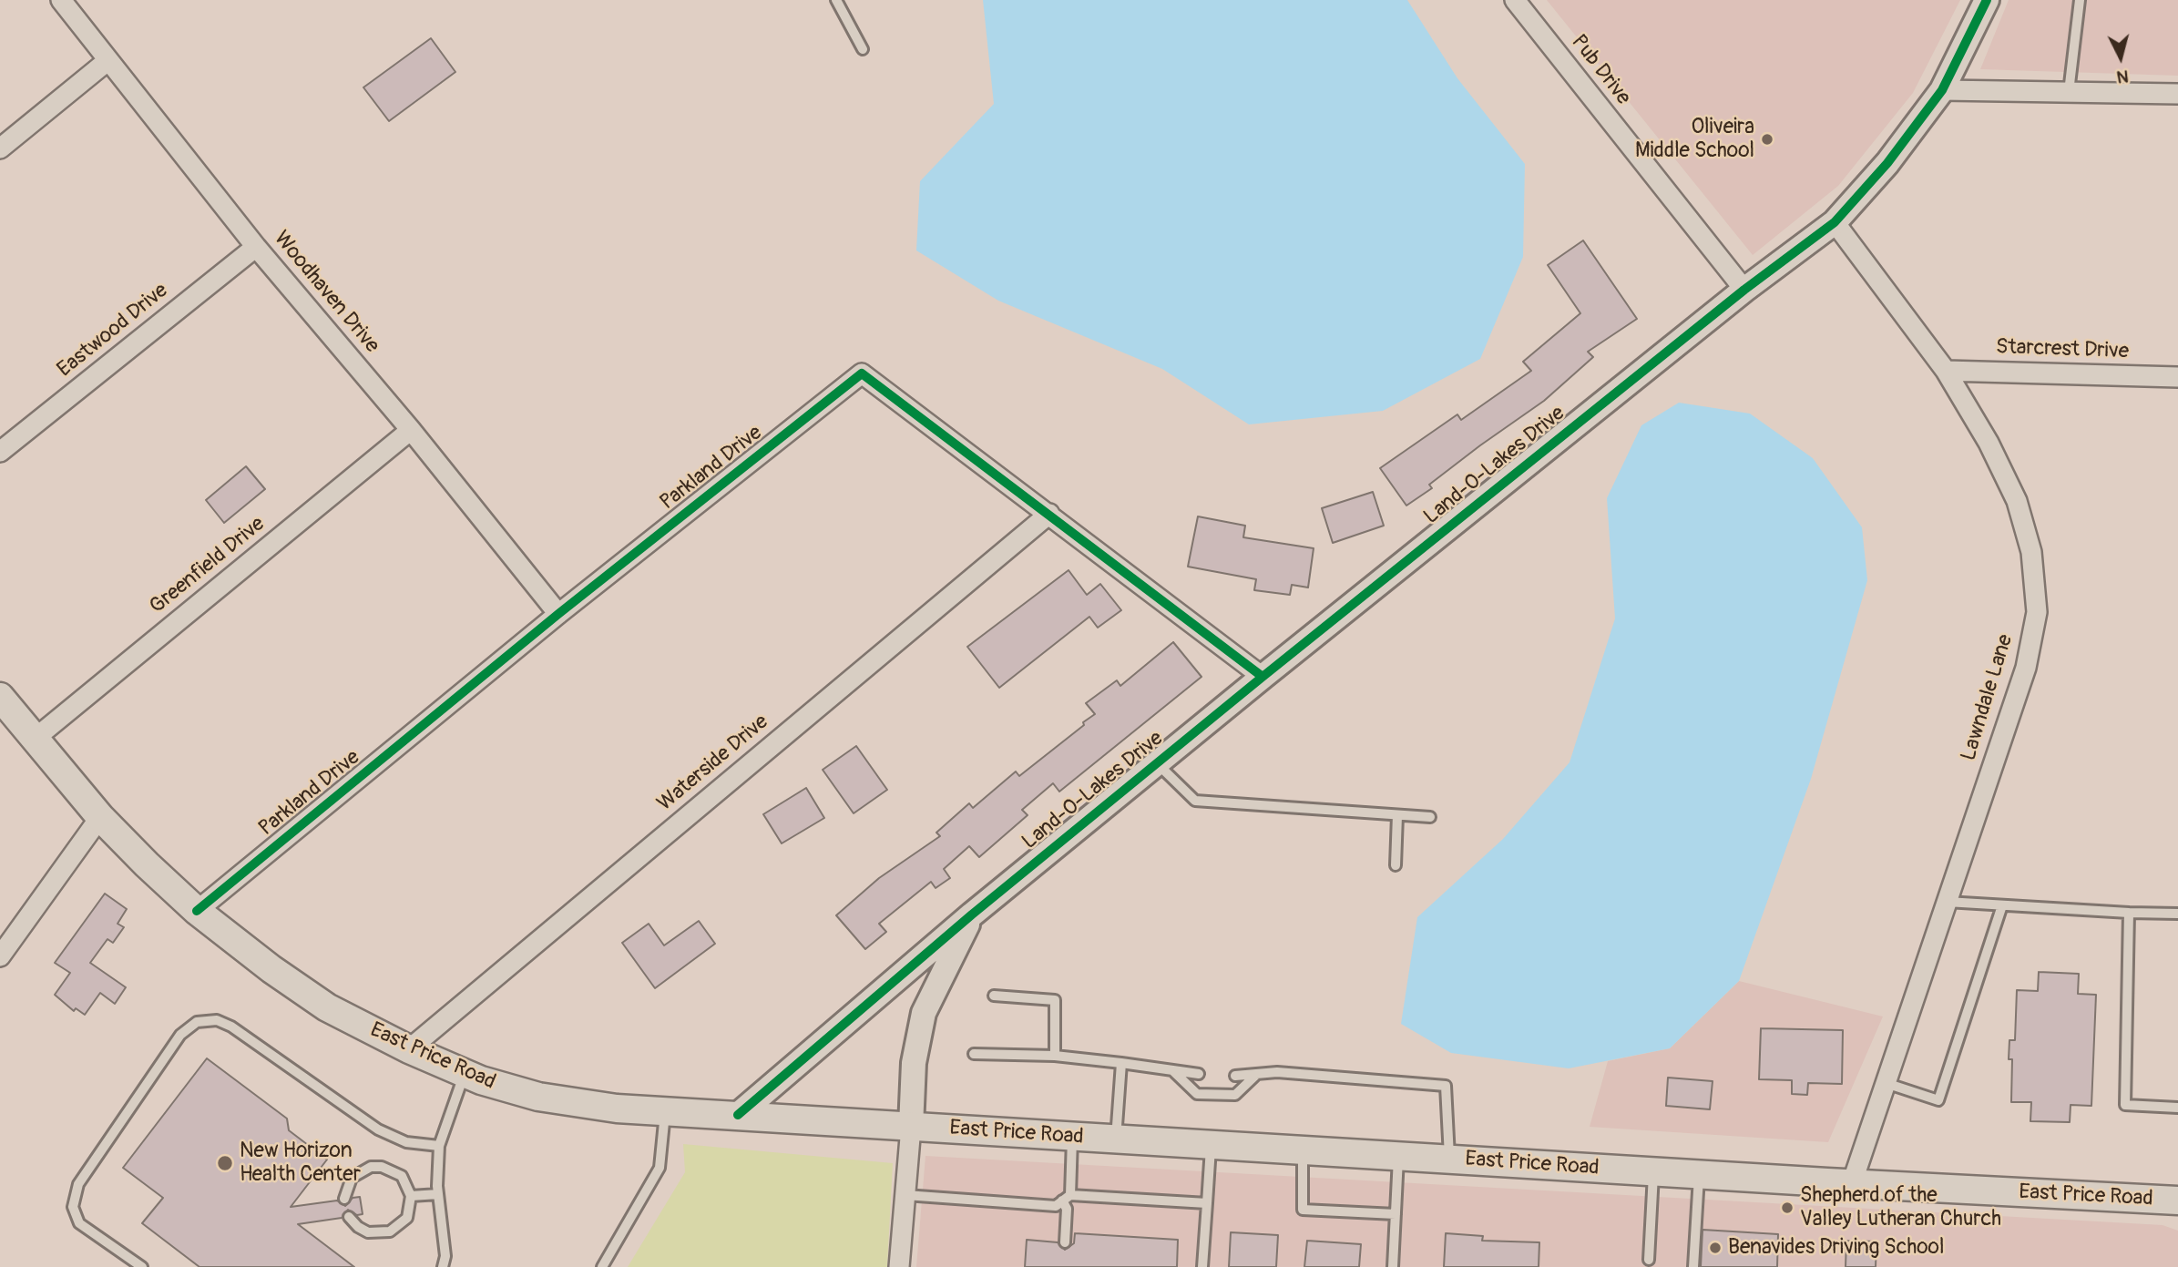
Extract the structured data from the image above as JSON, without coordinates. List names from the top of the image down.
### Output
{
  "streets": {
    "main road": ["East Price Road"],
    "street": [
      "Pub Drive",
      "Woodhaven Drive",
      "Eastwood Drive",
      "Starcrest Drive",
      "Land-O-Lakes Drive",
      "Parkland Drive",
      "Greenfield Drive",
      "Lawndale Lane",
      "Waterside Drive"
    ]
  },
  "crossings": [
    ["Pub Drive", "Land-O-Lakes Drive"],
    ["Woodhaven Drive", "Eastwood Drive"],
    ["Woodhaven Drive", "Parkland Drive"],
    ["Woodhaven Drive", "Greenfield Drive"],
    ["Starcrest Drive", "Lawndale Lane"],
    ["Land-O-Lakes Drive", "Parkland Drive"],
    ["Land-O-Lakes Drive", "Lawndale Lane"],
    ["Land-O-Lakes Drive", "East Price Road"],
    ["Parkland Drive", "Waterside Drive"],
    ["Parkland Drive", "East Price Road"],
    ["Greenfield Drive", "East Price Road"],
    ["Lawndale Lane", "East Price Road"],
    ["Waterside Drive", "East Price Road"]
  ],
  "places": [
    "Oliveira Middle School",
    "New Horizon Health Center",
    "Shepherd of the Valley Lutheran Church",
    "Benavides Driving School"
  ],
  "north": "bottom"
}
